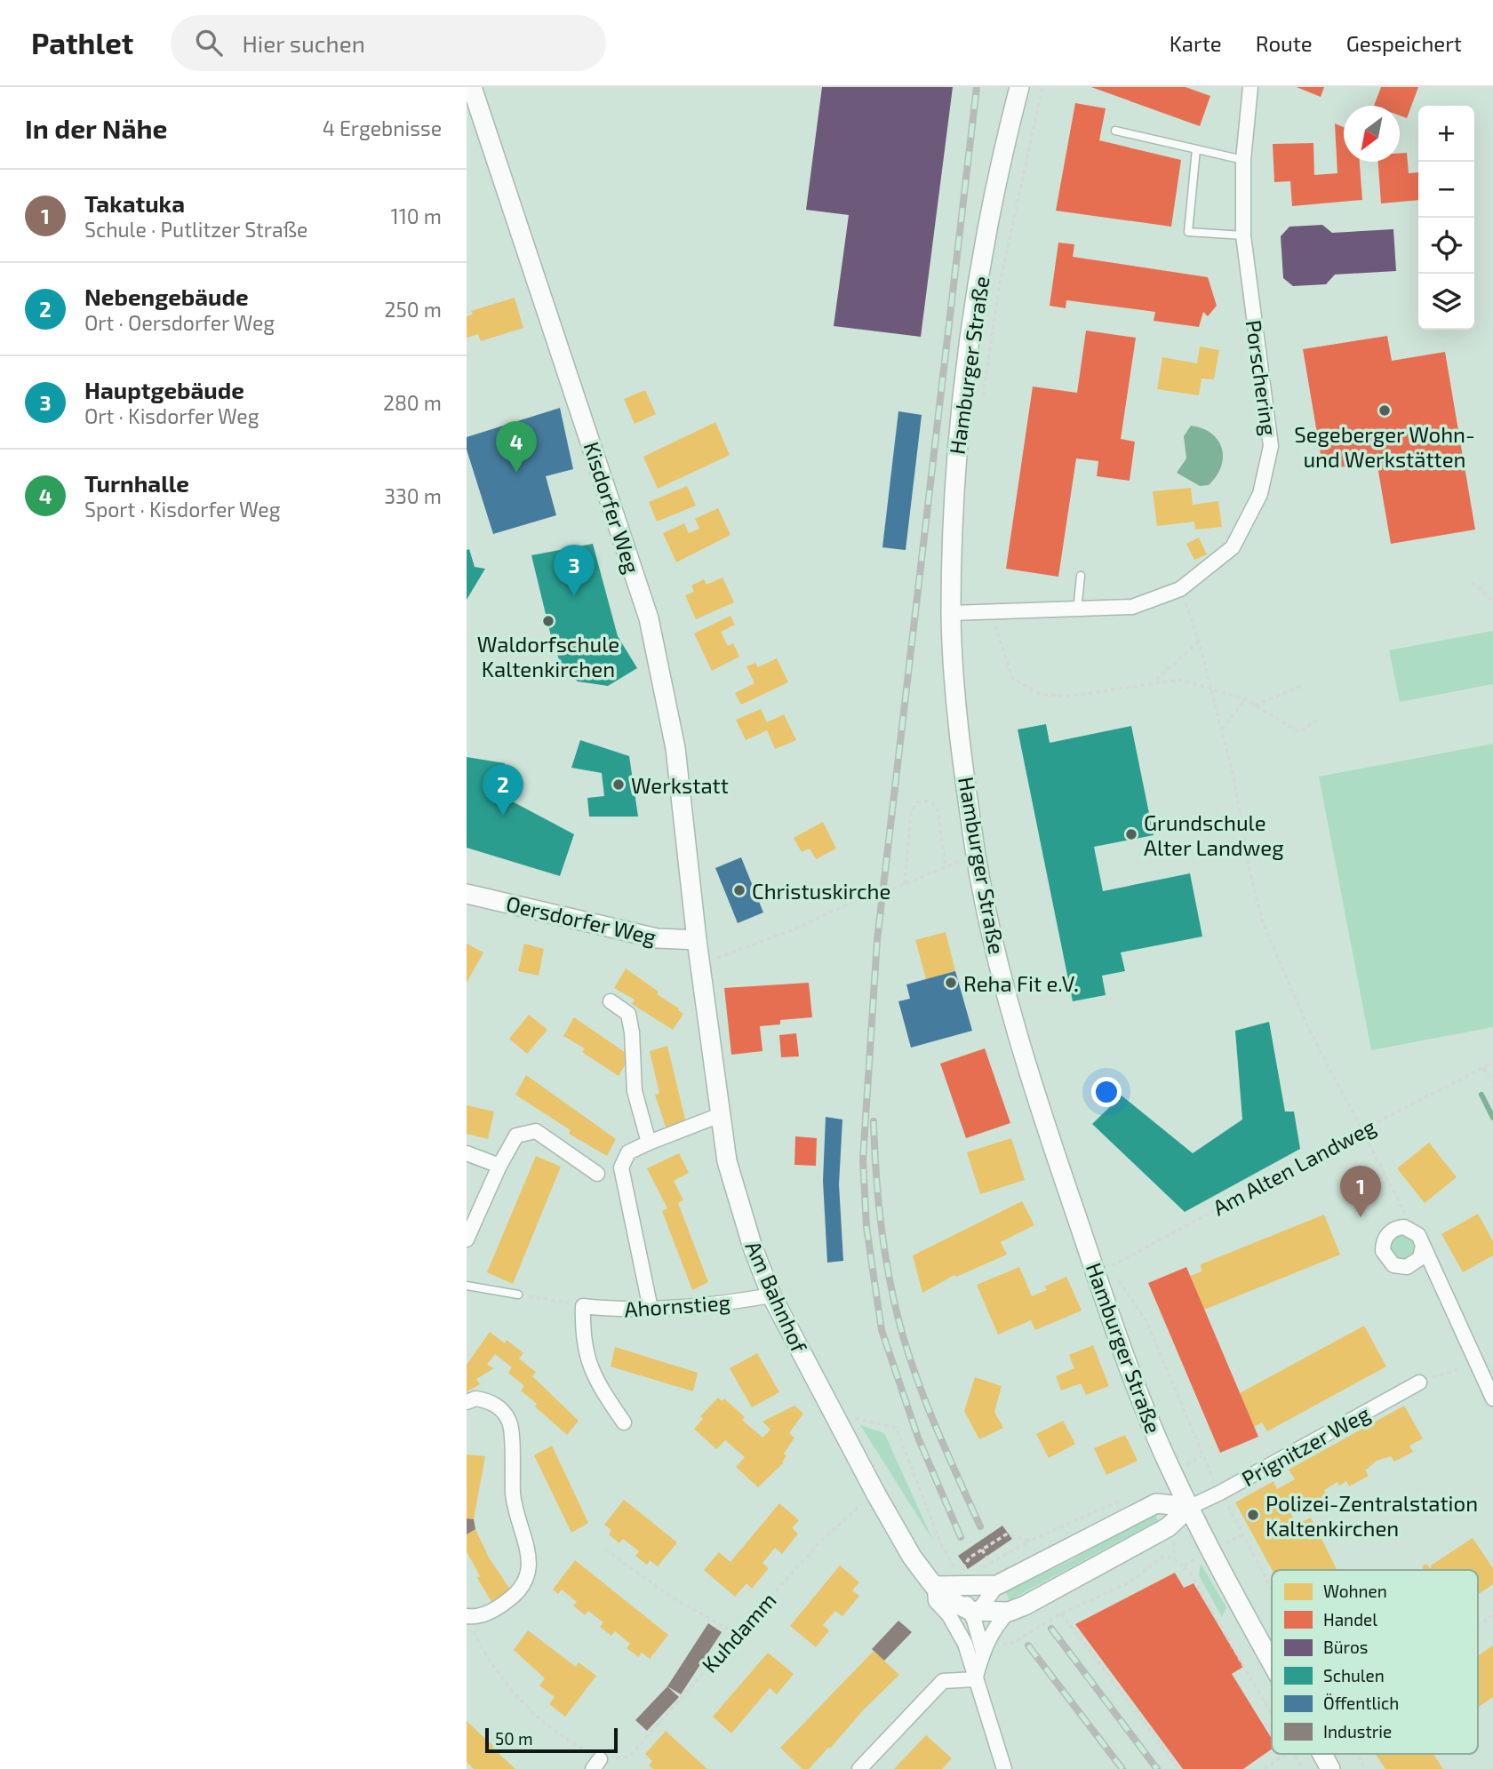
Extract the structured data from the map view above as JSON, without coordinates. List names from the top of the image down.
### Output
{
  "streets": {
    "street": [
      "Hamburger Straße",
      "Porschering",
      "Kisdorfer Weg",
      "Oersdorfer Weg",
      "Am Bahnhof",
      "Ahornstieg",
      "Prignitzer Weg"
    ],
    "path": ["Am Alten Landweg", "Kuhdamm"]
  },
  "crossings": [
    ["Hamburger Straße", "Porschering"],
    ["Hamburger Straße", "Am Alten Landweg"],
    ["Hamburger Straße", "Prignitzer Weg"],
    ["Kisdorfer Weg", "Oersdorfer Weg"],
    ["Kisdorfer Weg", "Am Bahnhof"],
    ["Oersdorfer Weg", "Am Bahnhof"],
    ["Am Bahnhof", "Ahornstieg"],
    ["Am Bahnhof", "Kuhdamm"]
  ],
  "places": [
    "Segeberger Wohn- und Werkstätten",
    "Waldorfschule Kaltenkirchen",
    "Werkstatt",
    "Grundschule Alter Landweg",
    "Christuskirche",
    "Reha Fit e.V.",
    "Polizei-Zentralstation Kaltenkirchen"
  ],
  "legend": [
    "Wohnen",
    "Handel",
    "Büros",
    "Schulen",
    "Öffentlich",
    "Industrie"
  ],
  "scale_bar": "50 m",
  "north": "bottom left",
  "page": {
    "header": "Pathlet",
    "search": "Hier suchen",
    "nav": ["Karte", "Route", "Gespeichert"],
    "heading": ["In der Nähe", "4 Ergebnisse"],
    "map_buttons": ["+", "−"],
    "list": [
      {
        "mark": "1",
        "name": "Takatuka",
        "note": "Schule · Putlitzer Straße",
        "value": "110 m"
      },
      {
        "mark": "2",
        "name": "Nebengebäude",
        "note": "Ort · Oersdorfer Weg",
        "value": "250 m"
      },
      {
        "mark": "3",
        "name": "Hauptgebäude",
        "note": "Ort · Kisdorfer Weg",
        "value": "280 m"
      },
      {
        "mark": "4",
        "name": "Turnhalle",
        "note": "Sport · Kisdorfer Weg",
        "value": "330 m"
      }
    ],
    "pins": [
      "4",
      "3",
      "2",
      "1"
    ],
    "scale": "50 m"
  }
}
